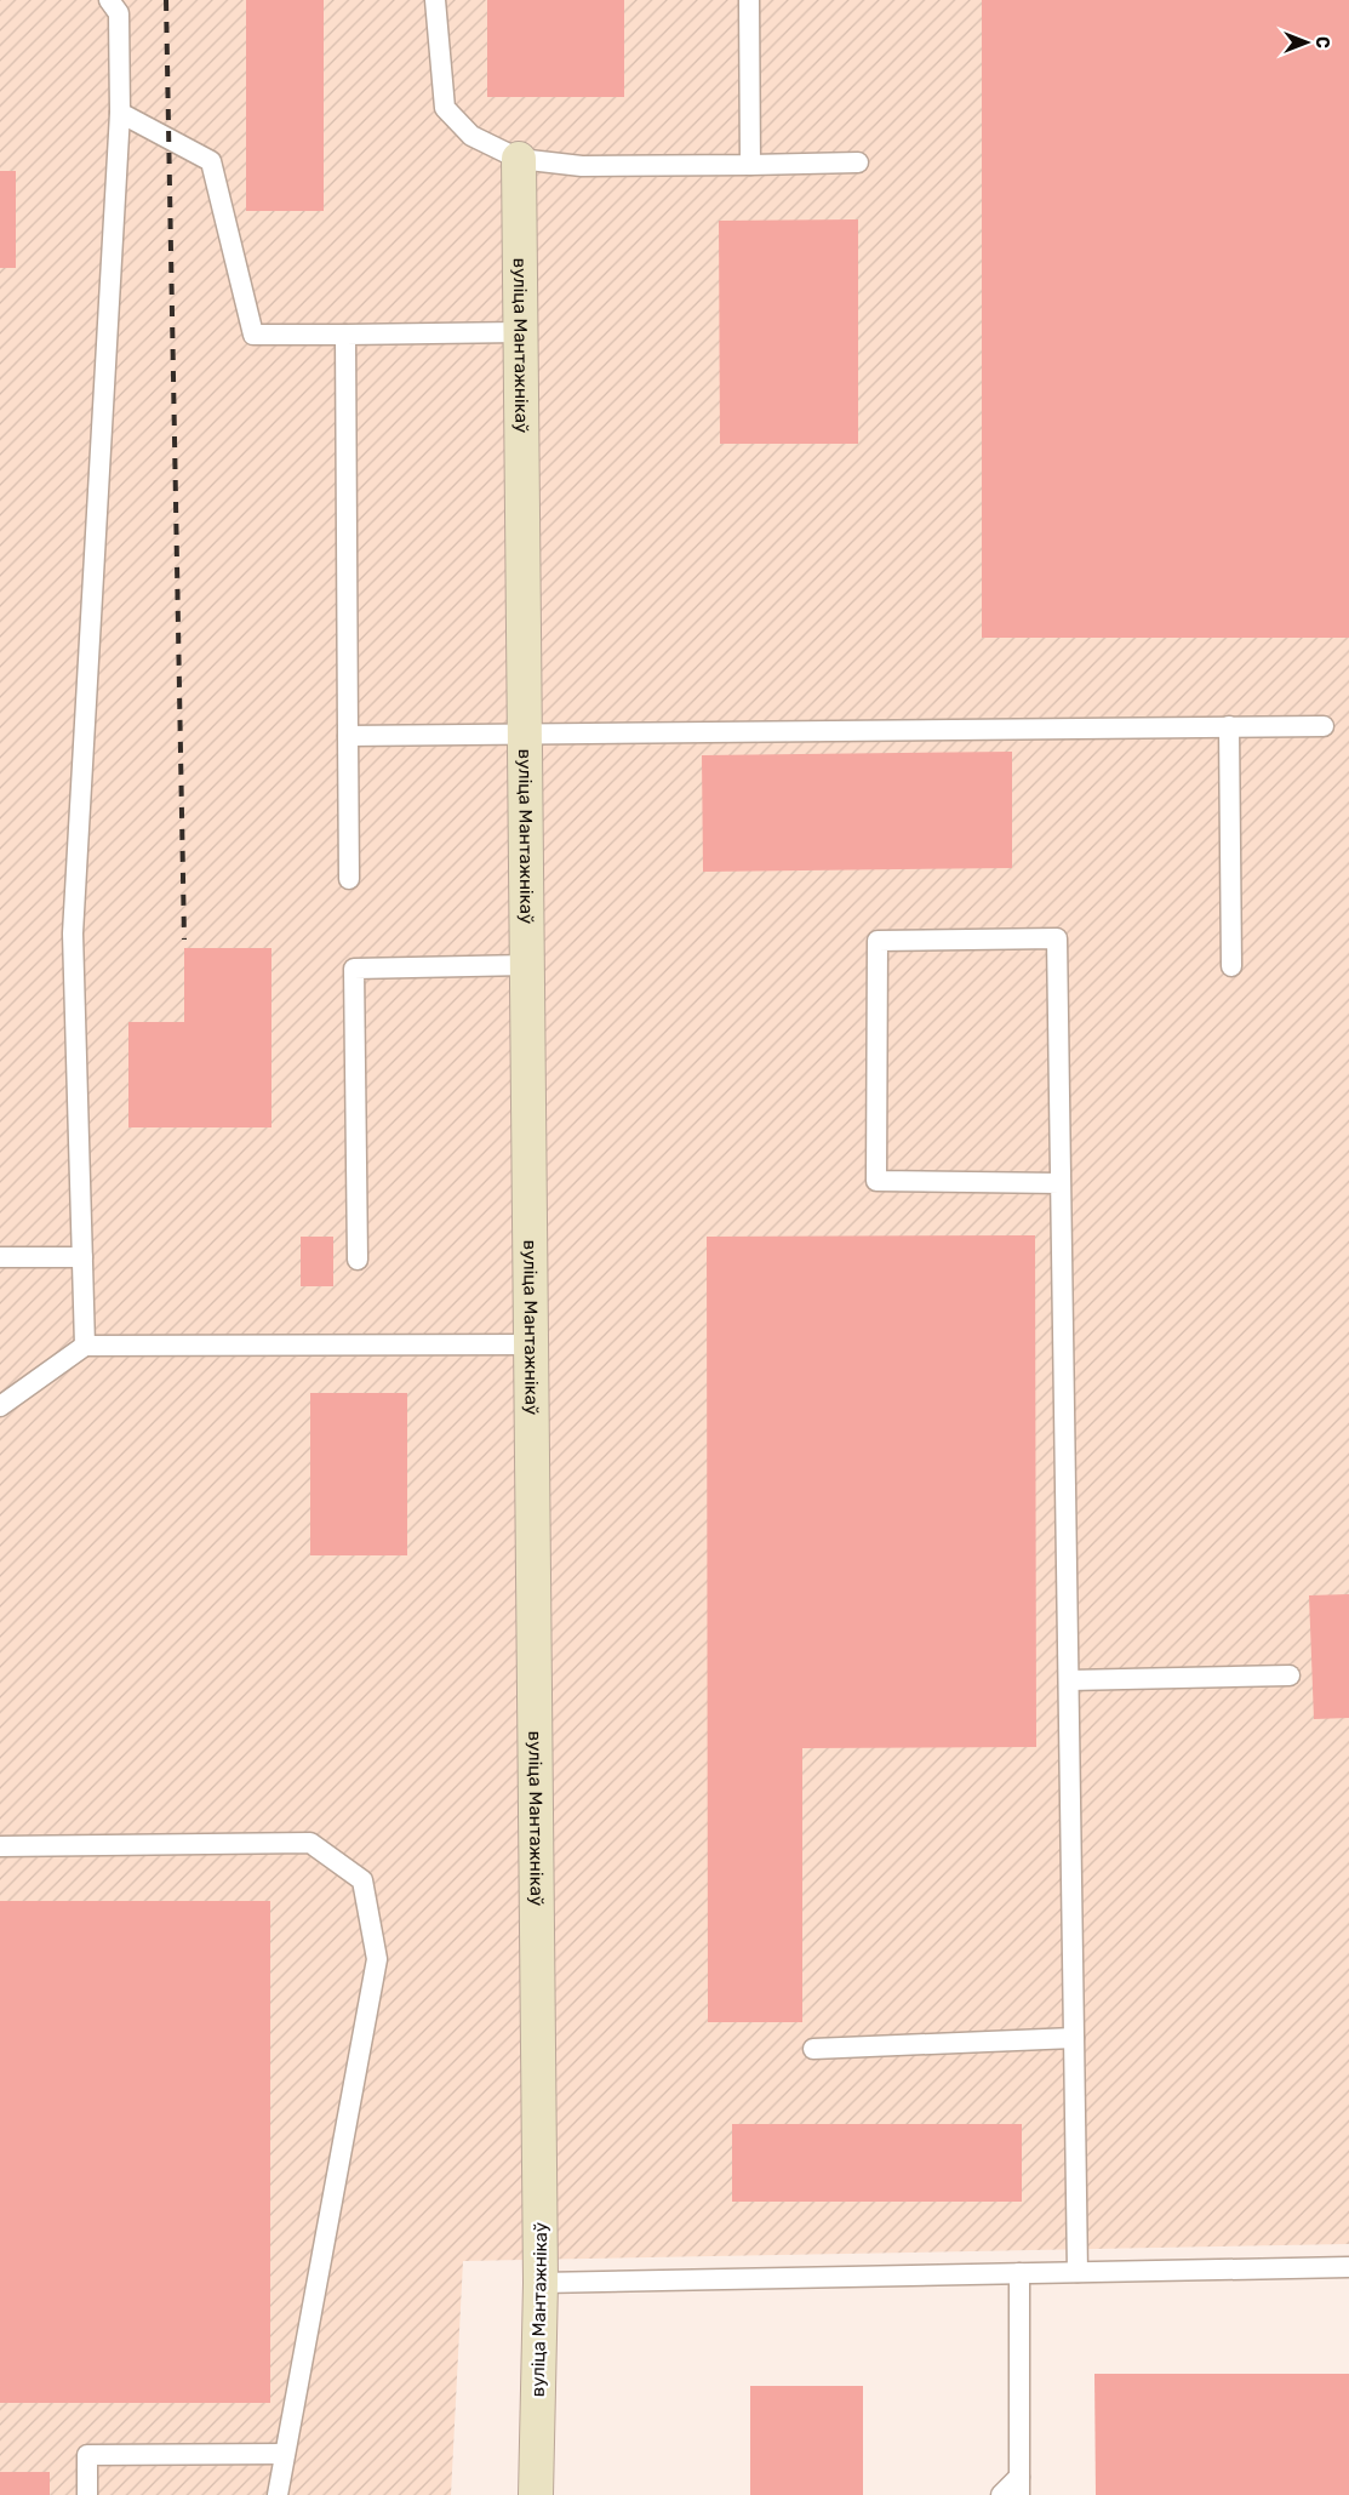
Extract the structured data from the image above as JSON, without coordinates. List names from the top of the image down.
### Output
{
  "streets": {
    "street": ["вуліца Мантажнікаў"]
  },
  "north": "right"
}
